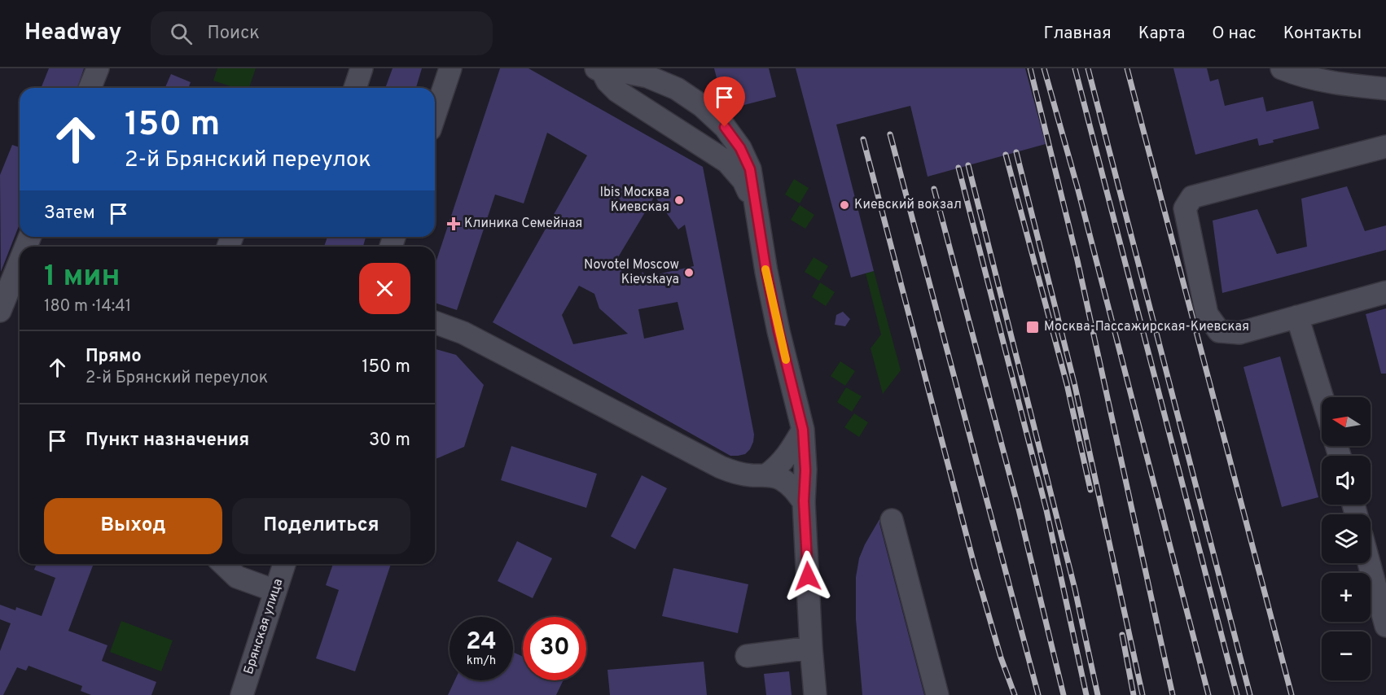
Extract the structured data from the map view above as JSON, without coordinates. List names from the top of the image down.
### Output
{
  "streets": {
    "street": ["Брянская улица"]
  },
  "places": {
    "other": ["Ibis Москва Киевская", "Киевский вокзал", "Novotel Moscow Kievskaya"],
    "health": ["Клиника Семейная"],
    "transit": ["Москва-Пассажирская-Киевская"]
  },
  "north": "left",
  "page": {
    "header": "Headway",
    "search": "Поиск",
    "nav": [
      "Главная",
      "Карта",
      "О нас",
      "Контакты"
    ],
    "turn": ["150 m", "2-й Брянский переулок"],
    "then": "Затем",
    "heading": ["1 мин", "180 m · 14:41"],
    "list": [
      {
        "name": "Прямо",
        "note": "2-й Брянский переулок",
        "value": "150 m"
      },
      {
        "name": "Пункт назначения",
        "value": "30 m"
      }
    ],
    "map_buttons": ["+", "−"],
    "buttons": ["Выход", "Поделиться"],
    "speed": "24 km/h",
    "limit": "30"
  }
}
